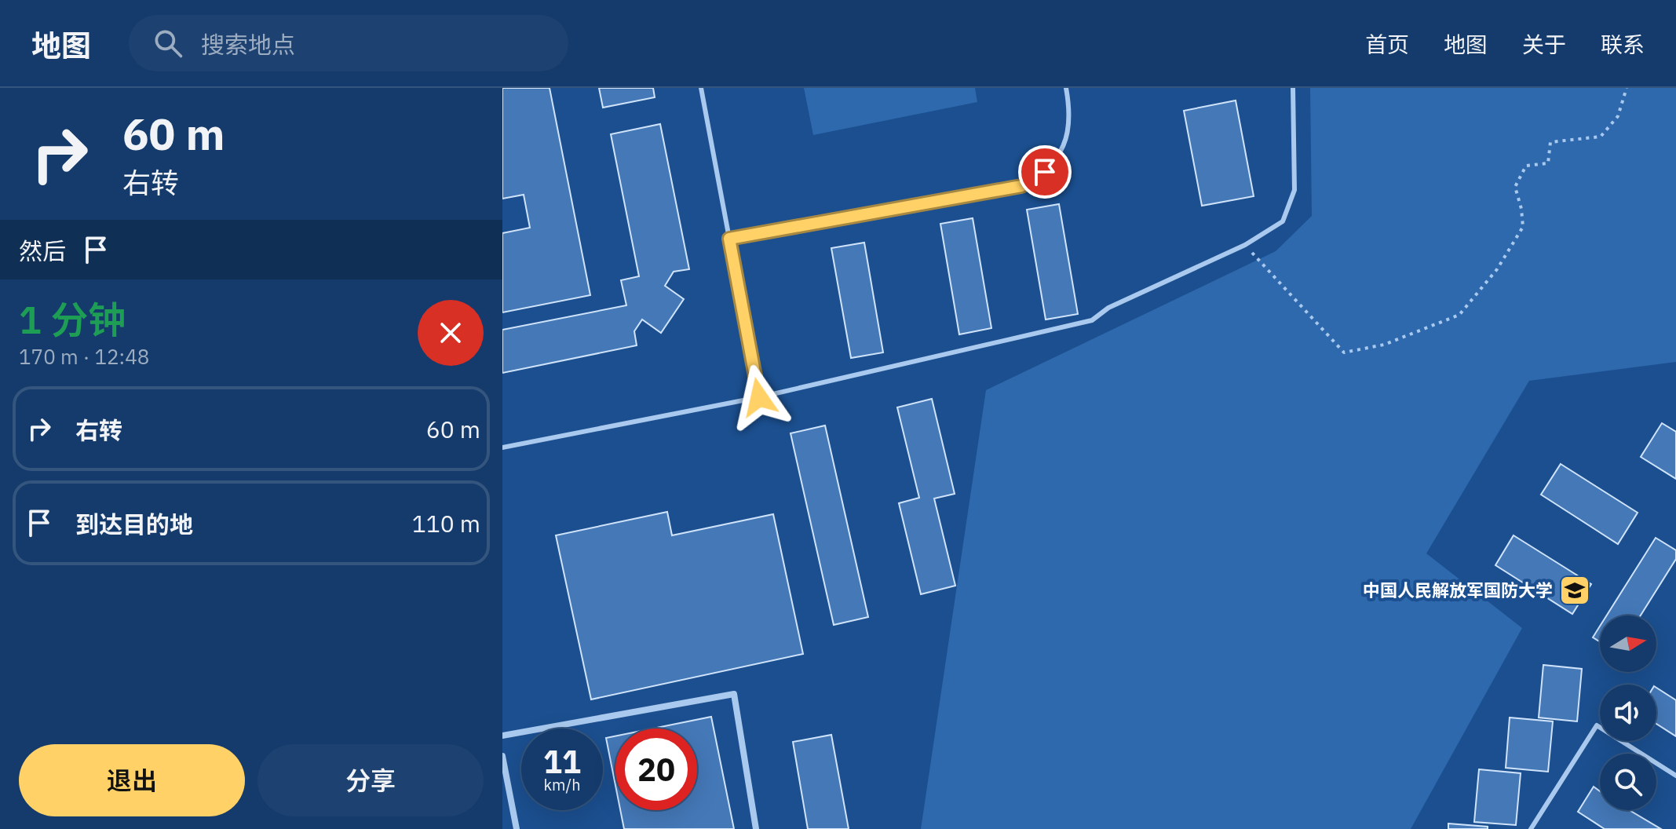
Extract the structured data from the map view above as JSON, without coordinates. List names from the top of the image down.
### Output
{
  "places": {
    "school or university": ["中国人民解放军国防大学"]
  },
  "north": "right",
  "page": {
    "header": "地图",
    "search": "搜索地点",
    "nav": [
      "首页",
      "地图",
      "关于",
      "联系"
    ],
    "turn": ["60 m", "右转"],
    "then": "然后",
    "heading": ["1 分钟", "170 m · 12:48"],
    "list": [
      {
        "name": "右转",
        "value": "60 m"
      },
      {
        "name": "到达目的地",
        "value": "110 m"
      }
    ],
    "speed": "11 km/h",
    "limit": "20",
    "buttons": ["退出", "分享"]
  }
}
